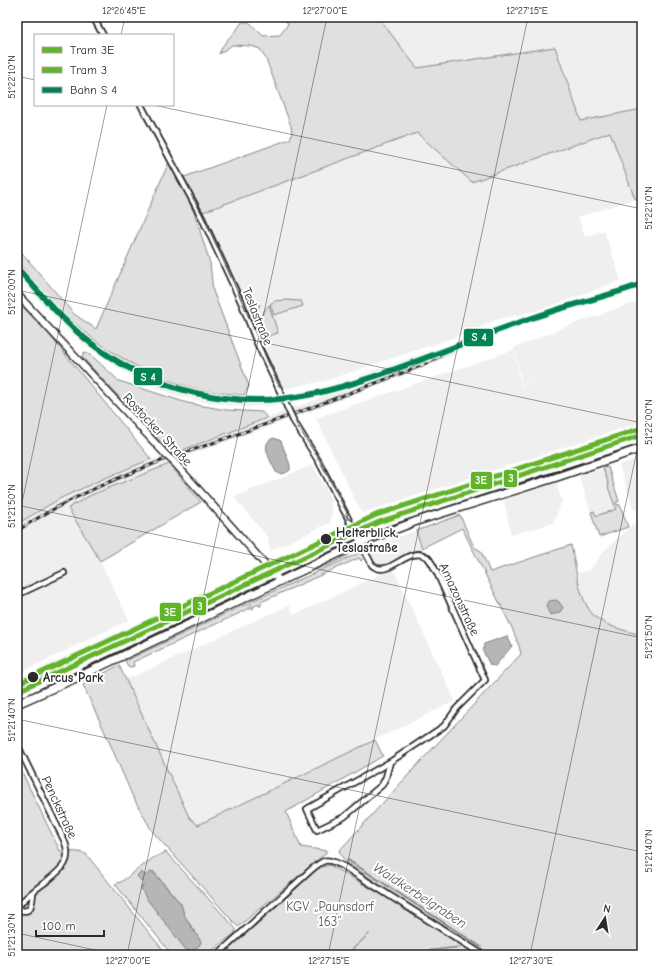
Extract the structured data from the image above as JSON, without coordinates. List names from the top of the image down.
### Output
{
  "streets": {
    "main road": ["Rostocker Straße"],
    "street": ["Teslastraße", "Amazonstraße", "Penckstraße"]
  },
  "crossings": [
    ["Teslastraße", "Amazonstraße"]
  ],
  "water": ["Waldkerbelgraben"],
  "parks": ["KGV „Paunsdorf 163“"],
  "places": ["Heiterblick, Teslastraße", "Arcus Park"],
  "lines": ["tram line 3E", "tram line 3"],
  "legend": ["Tram 3E", "Tram 3", "Bahn S 4"],
  "scale_bar": "100 m",
  "north": "top",
  "coordinates": [
    "12°26'45\"E",
    "12°27'00\"E",
    "12°27'15\"E",
    "51°22'10\"N",
    "51°22'00\"N",
    "51°21'50\"N",
    "51°21'40\"N",
    "51°21'30\"N",
    "12°27'30\"E"
  ]
}
